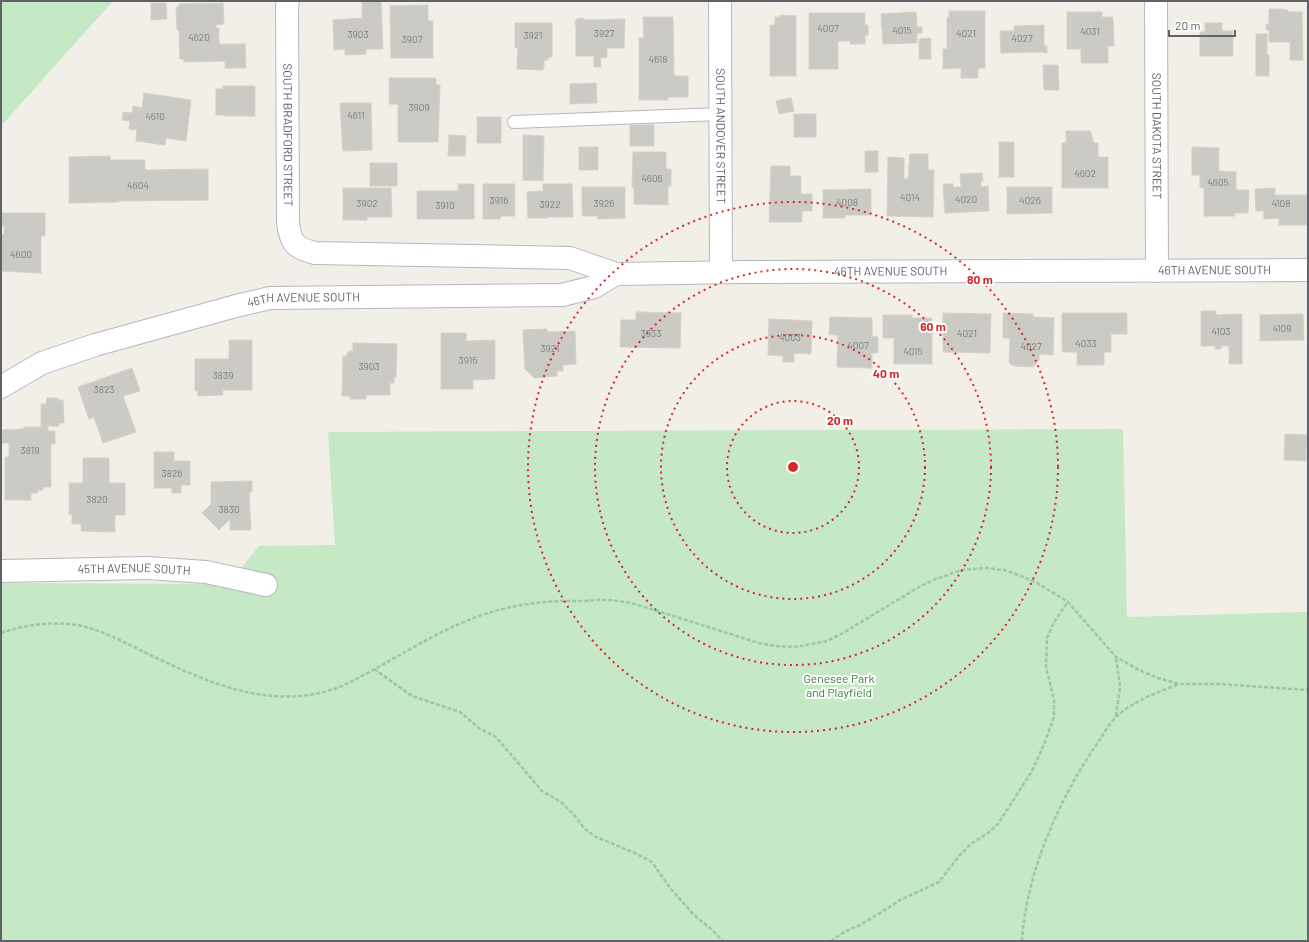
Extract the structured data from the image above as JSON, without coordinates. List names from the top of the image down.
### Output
{
  "streets": {
    "street": [
      "SOUTH BRADFORD STREET",
      "SOUTH ANDOVER STREET",
      "SOUTH DAKOTA STREET",
      "46TH AVENUE SOUTH",
      "45TH AVENUE SOUTH"
    ]
  },
  "crossings": [
    ["SOUTH BRADFORD STREET", "46TH AVENUE SOUTH"],
    ["SOUTH ANDOVER STREET", "46TH AVENUE SOUTH"],
    ["SOUTH DAKOTA STREET", "46TH AVENUE SOUTH"]
  ],
  "parks": ["Genesee Park and Playfield"],
  "house_numbers": [
    "4007",
    "4015",
    "4031",
    "3927",
    "4021",
    "3903",
    "3921",
    "4620",
    "4027",
    "3907",
    "4618",
    "3909",
    "4611",
    "4610",
    "4602",
    "4606",
    "4605",
    "4604",
    "4014",
    "4020",
    "3916",
    "4026",
    "4008",
    "3902",
    "3926",
    "4108",
    "3922",
    "3910",
    "4600",
    "4109",
    "4103",
    "3933",
    "4021",
    "4003",
    "4033",
    "4007",
    "4027",
    "3921",
    "4015",
    "3915",
    "3903",
    "3839",
    "3823",
    "3819",
    "3826",
    "3820",
    "3830"
  ],
  "scale_bar": "20 m",
  "rings": [
    "80 m",
    "60 m",
    "40 m",
    "20 m"
  ]
}
